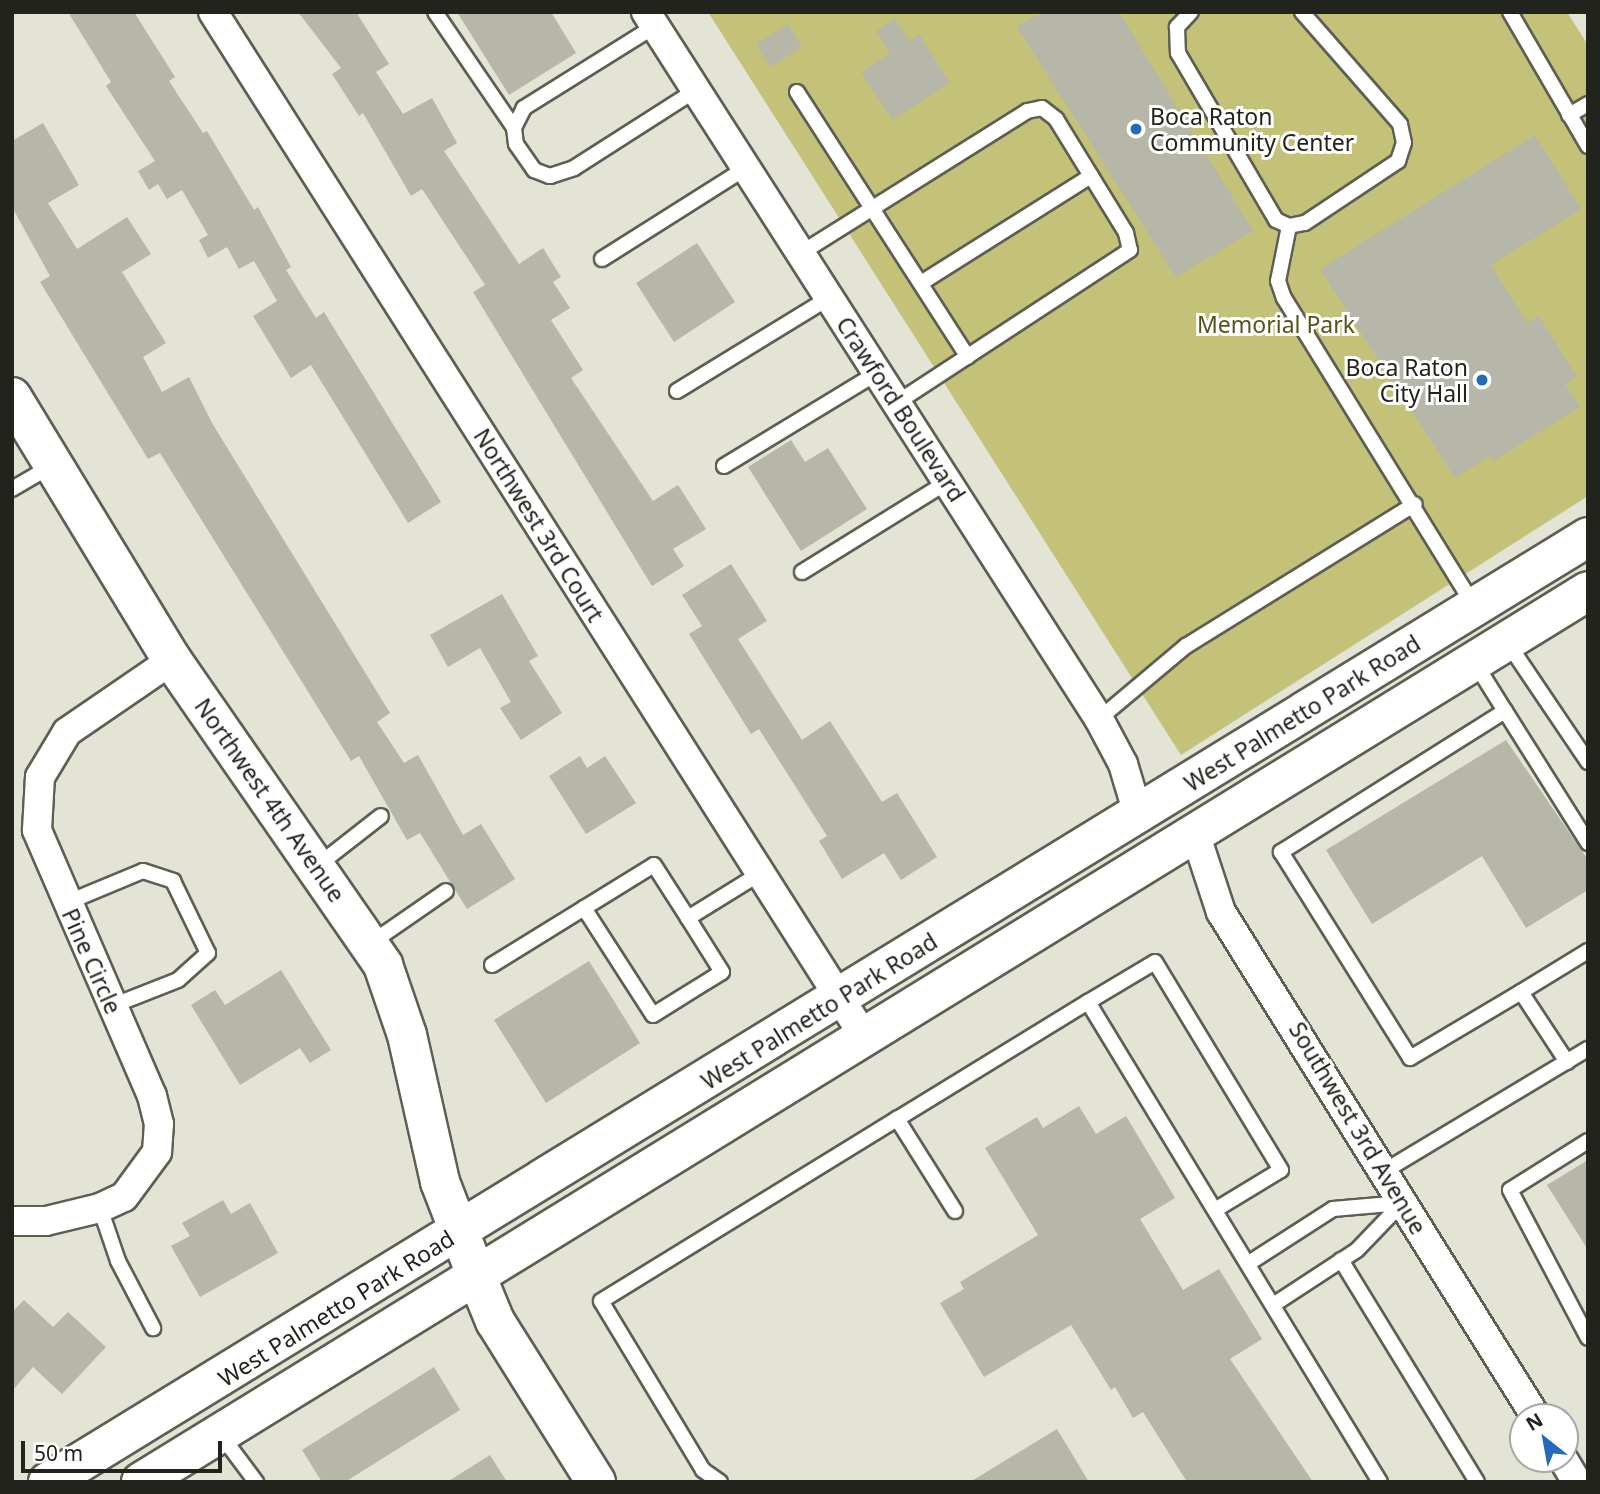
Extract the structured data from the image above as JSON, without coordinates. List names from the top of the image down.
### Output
{
  "streets": {
    "main road": ["West Palmetto Park Road", "Northwest 4th Avenue"],
    "street": [
      "Crawford Boulevard",
      "Northwest 3rd Court",
      "Pine Circle",
      "Southwest 3rd Avenue"
    ]
  },
  "crossings": [
    ["Crawford Boulevard", "West Palmetto Park Road"],
    ["Northwest 3rd Court", "West Palmetto Park Road"],
    ["West Palmetto Park Road", "Northwest 4th Avenue"],
    ["West Palmetto Park Road", "Southwest 3rd Avenue"],
    ["Northwest 4th Avenue", "Pine Circle"]
  ],
  "parks": ["Memorial Park"],
  "places": ["Boca Raton Community Center", "Boca Raton City Hall"],
  "scale_bar": "50 m",
  "north": "top left"
}
